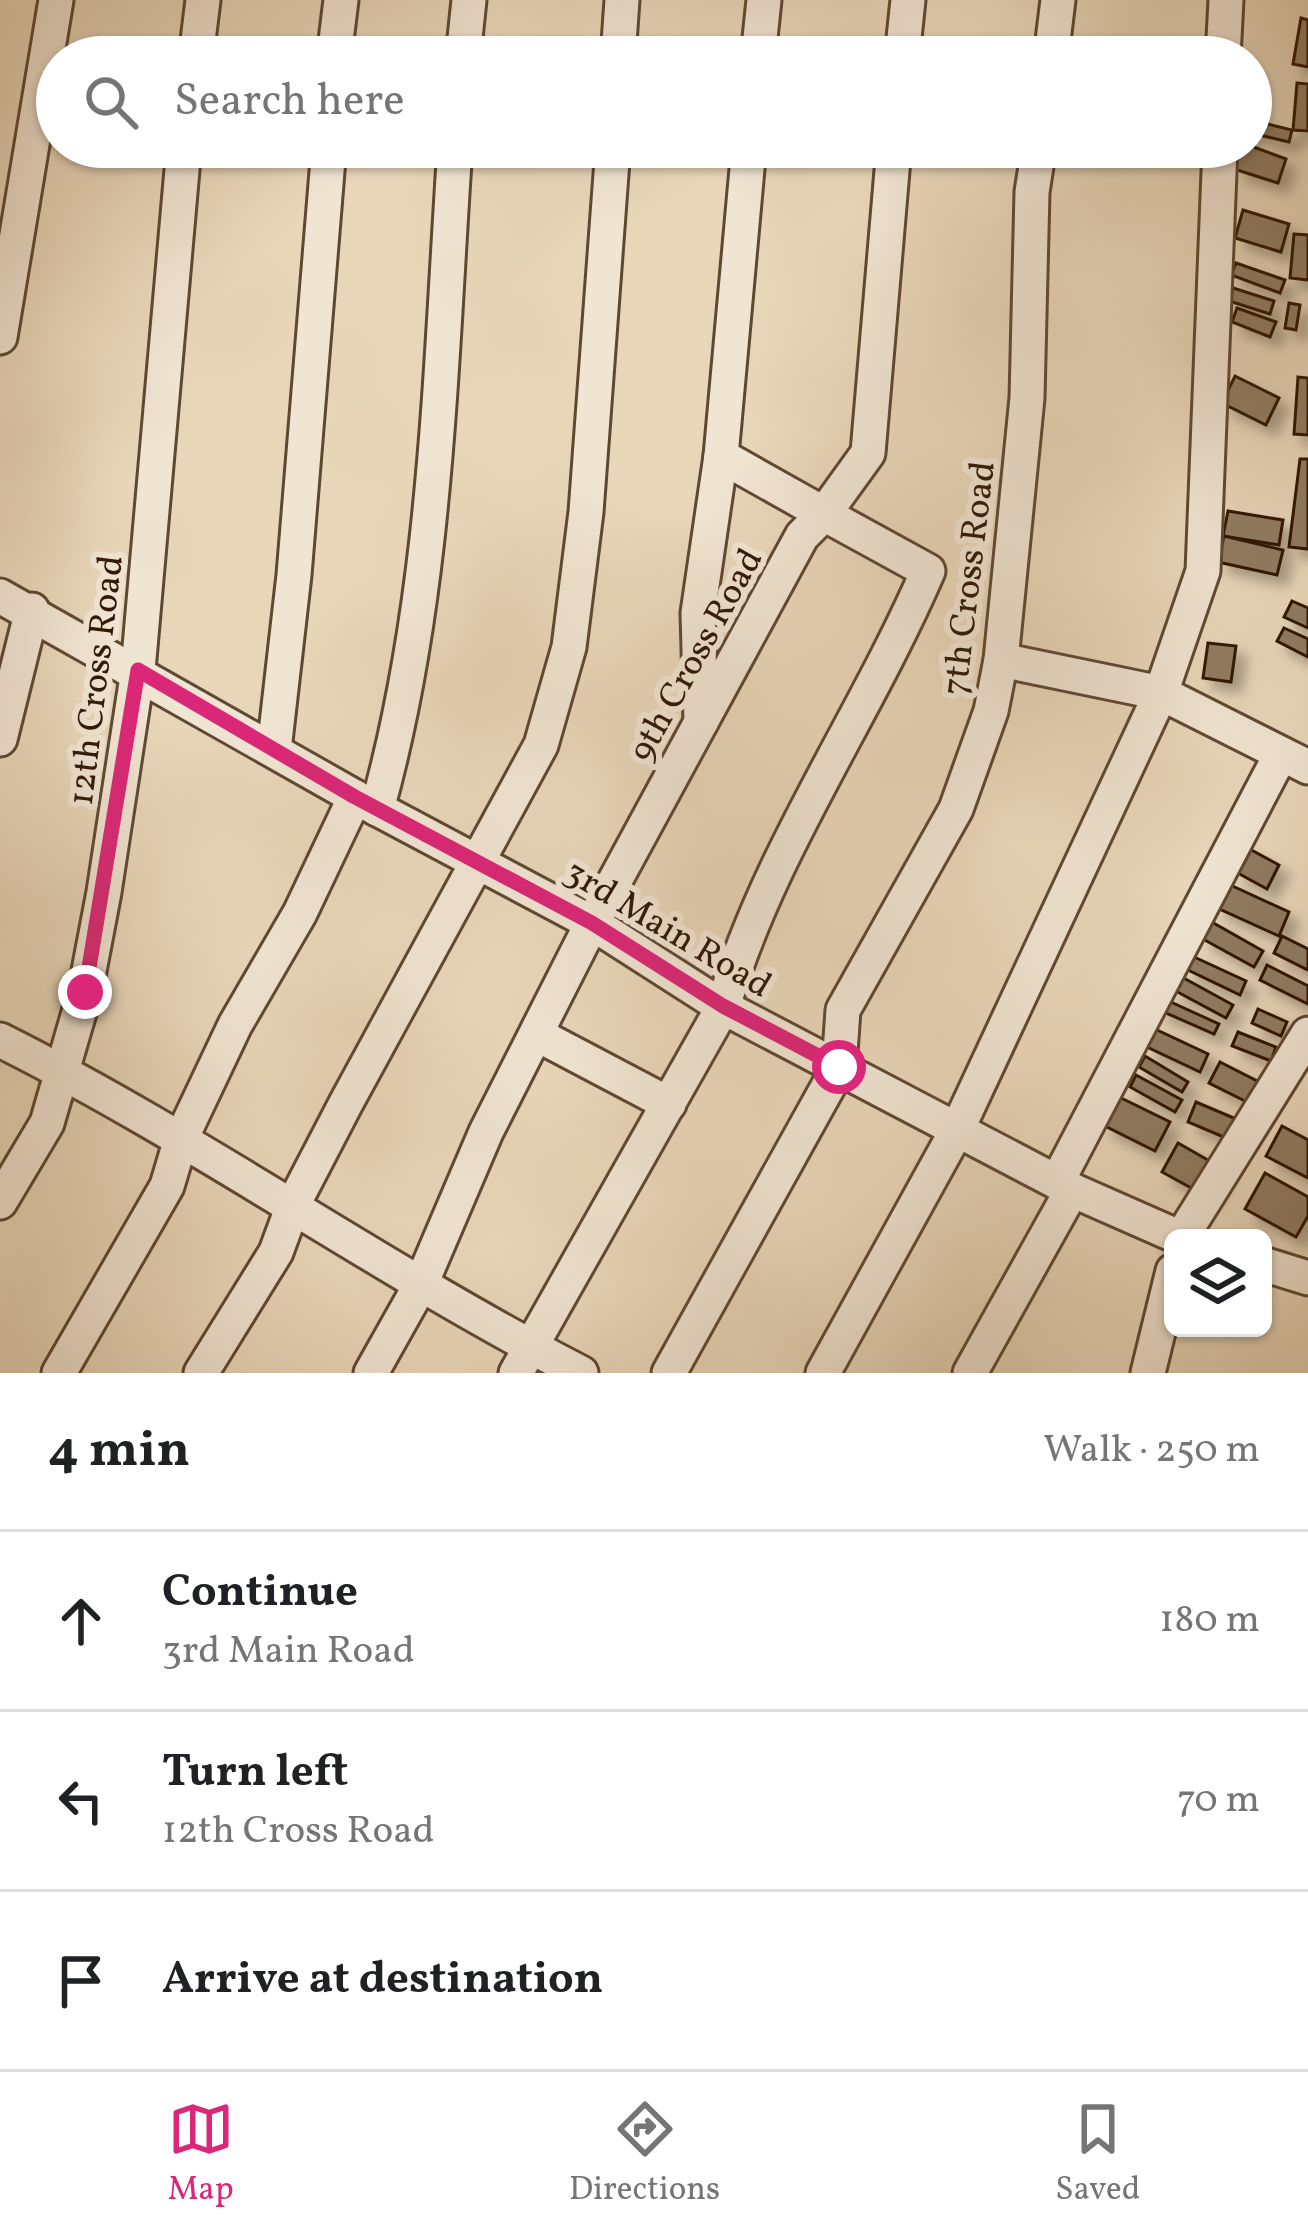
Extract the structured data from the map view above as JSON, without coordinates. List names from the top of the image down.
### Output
{
  "streets": {
    "street": [
      "7th Cross Road",
      "9th Cross Road",
      "12th Cross Road",
      "3rd Main Road"
    ]
  },
  "crossings": [
    ["7th Cross Road", "3rd Main Road"],
    ["9th Cross Road", "3rd Main Road"],
    ["12th Cross Road", "3rd Main Road"]
  ],
  "page": {
    "search": "Search here",
    "heading": ["4 min", "Walk · 250 m"],
    "list": [
      ["Continue", "3rd Main Road", "180 m"],
      ["Turn left", "12th Cross Road", "70 m"],
      "Arrive at destination"
    ],
    "nav": ["Map", "Directions", "Saved"]
  }
}
